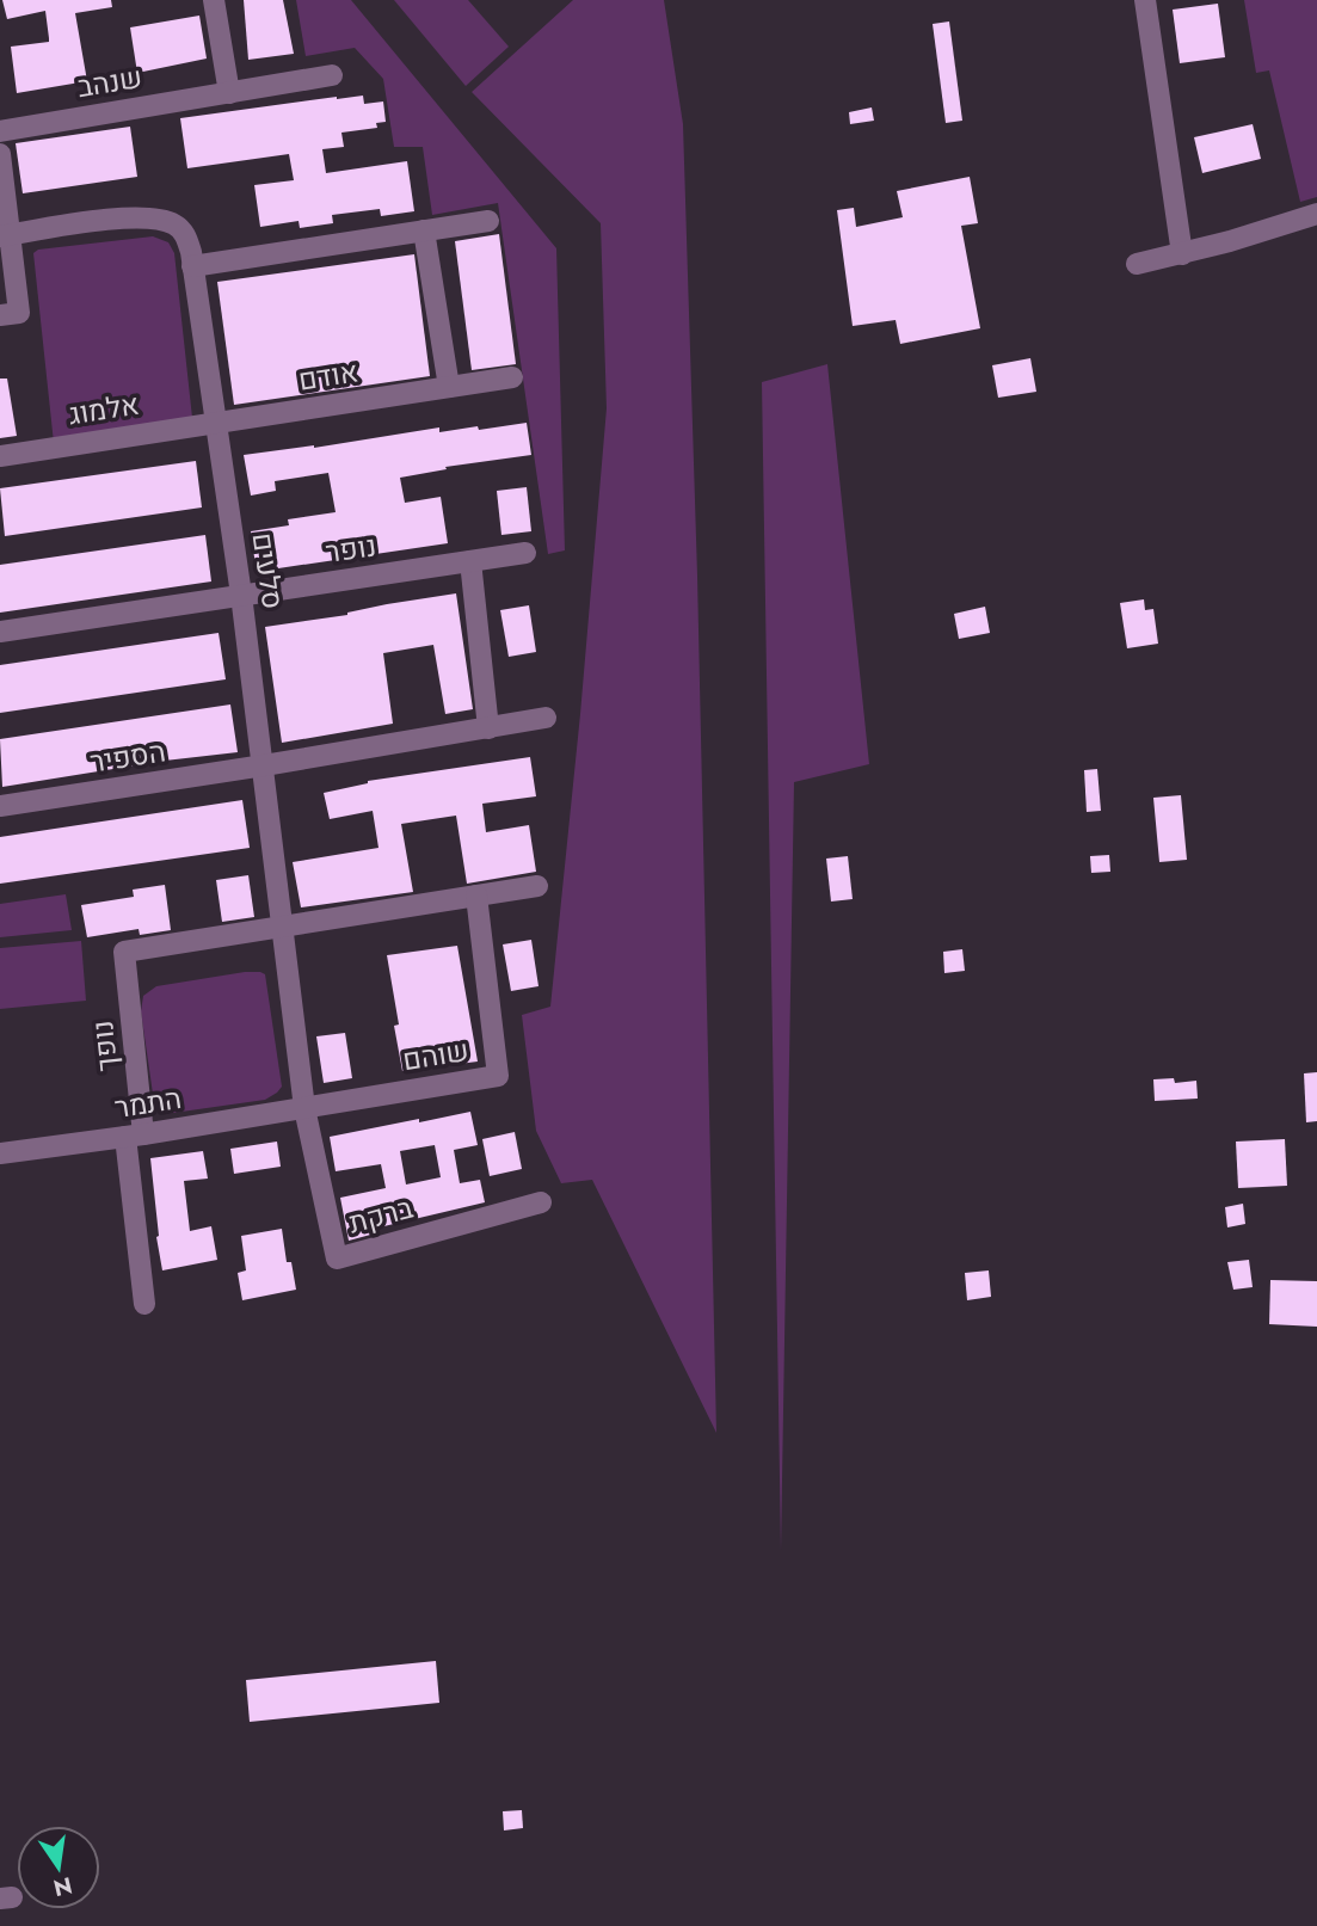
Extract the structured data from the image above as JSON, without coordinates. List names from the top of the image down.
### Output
{
  "streets": {
    "street": [
      "שנהב",
      "אודם",
      "אלמוג",
      "נופר",
      "סלעים",
      "הספיר",
      "נופך",
      "שוהם",
      "התמר",
      "ברקת"
    ]
  },
  "crossings": [
    ["אודם", "אלמוג"],
    ["אודם", "סלעים"],
    ["אלמוג", "סלעים"],
    ["נופר", "סלעים"],
    ["סלעים", "הספיר"],
    ["סלעים", "נופך"],
    ["סלעים", "שוהם"],
    ["סלעים", "התמר"],
    ["סלעים", "ברקת"],
    ["נופך", "התמר"],
    ["שוהם", "התמר"],
    ["שוהם", "ברקת"],
    ["התמר", "ברקת"]
  ],
  "north": "bottom"
}
